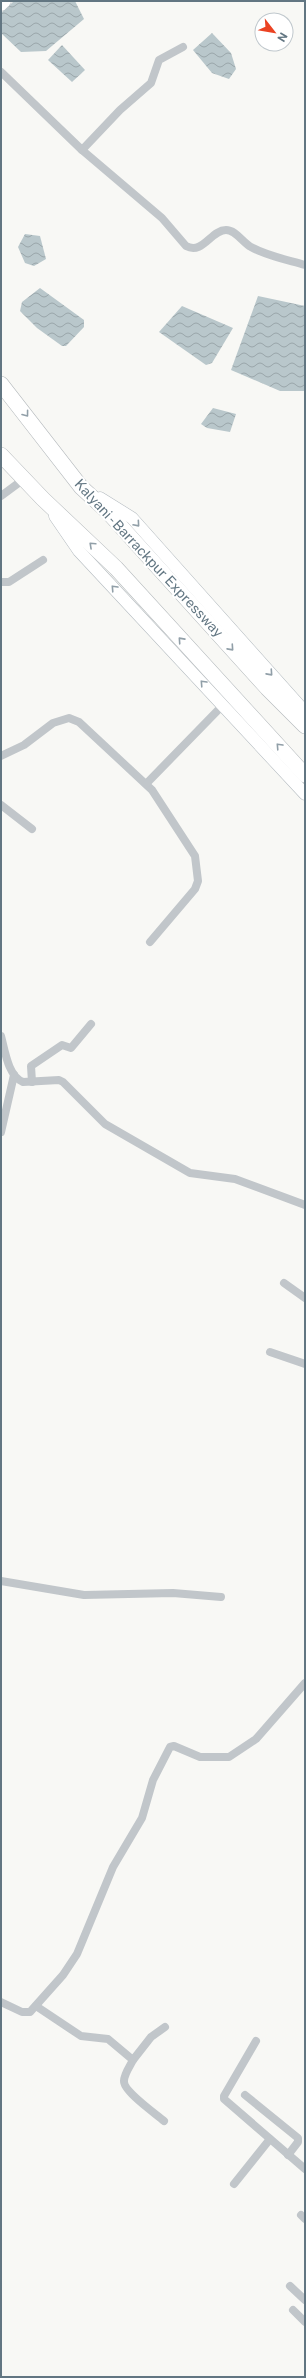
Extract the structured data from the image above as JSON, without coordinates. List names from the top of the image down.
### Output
{
  "streets": {
    "highway": ["Kalyani - Barrackpur Expressway"]
  },
  "north": "bottom right"
}
